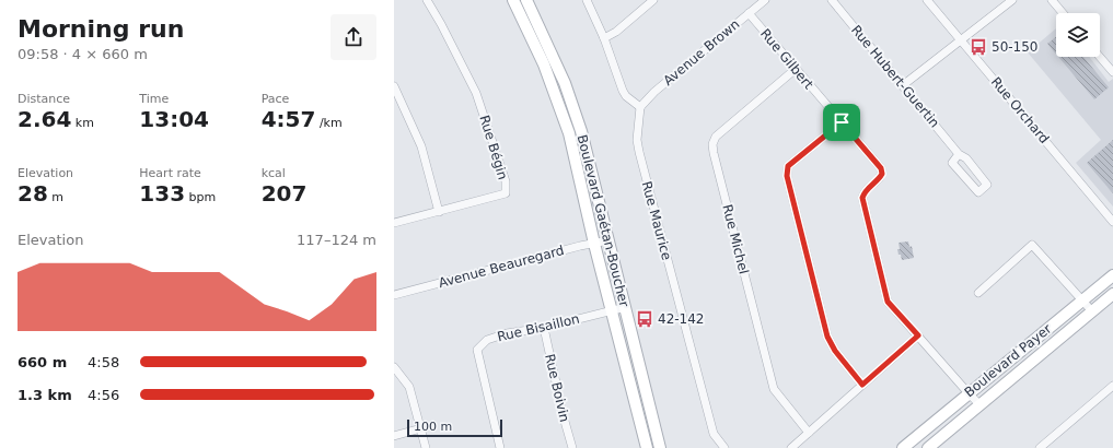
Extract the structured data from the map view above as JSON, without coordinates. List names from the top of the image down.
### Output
{
  "streets": {
    "main road": ["Boulevard Gaétan-Boucher", "Boulevard Payer"],
    "street": [
      "Avenue Brown",
      "Rue Gilbert",
      "Rue Hubert-Guertin",
      "Rue Orchard",
      "Rue Bégin",
      "Rue Maurice",
      "Rue Michel",
      "Avenue Beauregard",
      "Rue Bisaillon",
      "Rue Boivin"
    ]
  },
  "crossings": [
    ["Avenue Brown", "Rue Gilbert"],
    ["Avenue Brown", "Rue Maurice"],
    ["Rue Gilbert", "Rue Michel"],
    ["Rue Gilbert", "Boulevard Payer"],
    ["Boulevard Gaétan-Boucher", "Avenue Beauregard"],
    ["Boulevard Gaétan-Boucher", "Rue Bisaillon"],
    ["Rue Bisaillon", "Rue Boivin"]
  ],
  "places": {
    "bus stop": ["50-150", "42-142"]
  },
  "scale_bar": "100 m",
  "page": {
    "heading": ["Morning run", "09:58 · 4 × 660 m"],
    "stats": [
      ["Distance", "2.64 km"],
      ["Time", "13:04"],
      ["Pace", "4:57 /km"],
      ["Elevation", "28 m"],
      ["Heart rate", "133 bpm"],
      ["kcal", "207"]
    ],
    "chart": ["Elevation", "117–124 m"],
    "list": [
      {
        "name": "660 m",
        "note": "4:58"
      },
      {
        "name": "1.3 km",
        "note": "4:56"
      }
    ],
    "scale": "100 m"
  }
}
